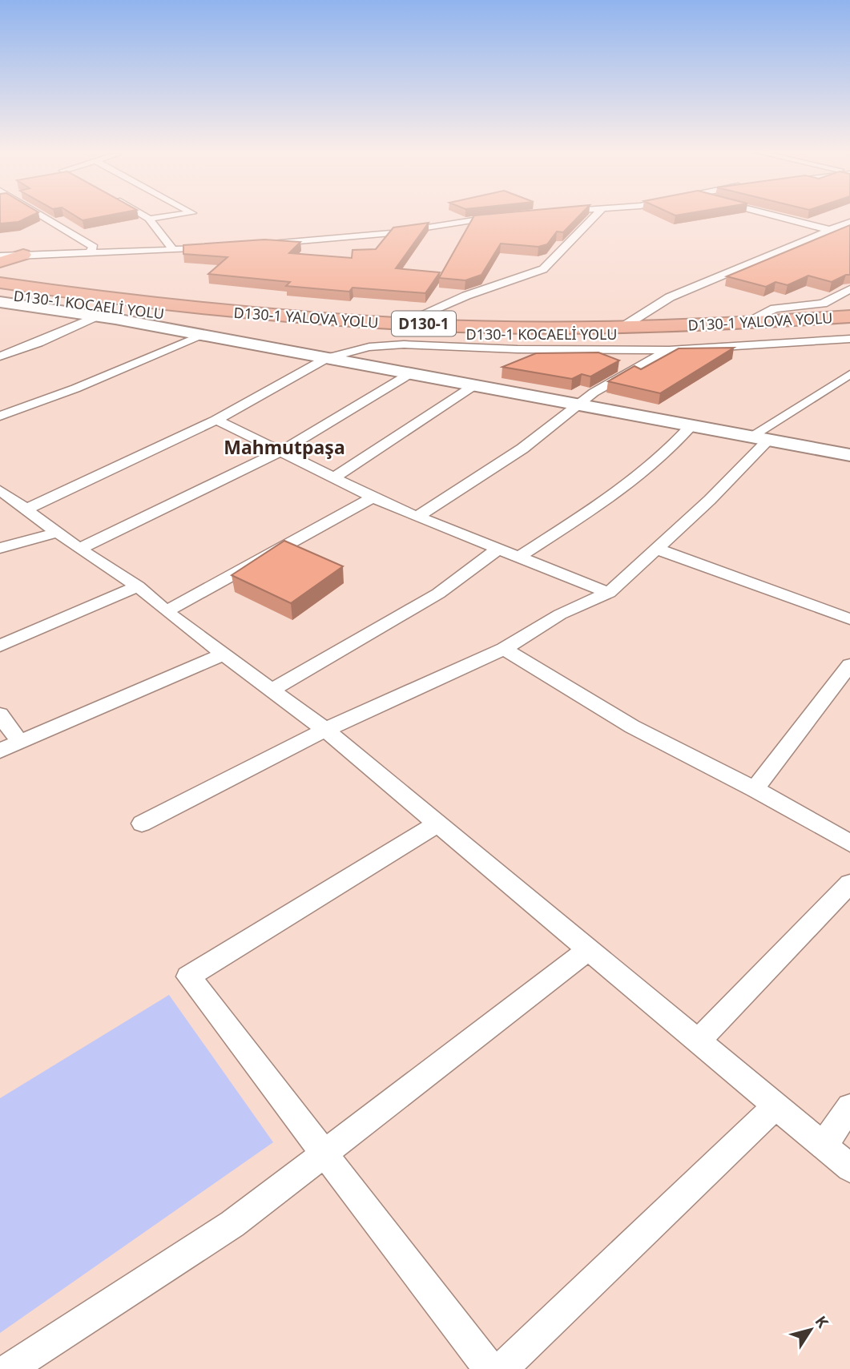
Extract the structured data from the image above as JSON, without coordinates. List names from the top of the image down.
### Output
{
  "streets": {
    "highway": ["D130-1 KOCAELİ YOLU", "D130-1 YALOVA YOLU", "D130-1"]
  },
  "districts": ["Mahmutpaşa"],
  "north": "top right"
}
